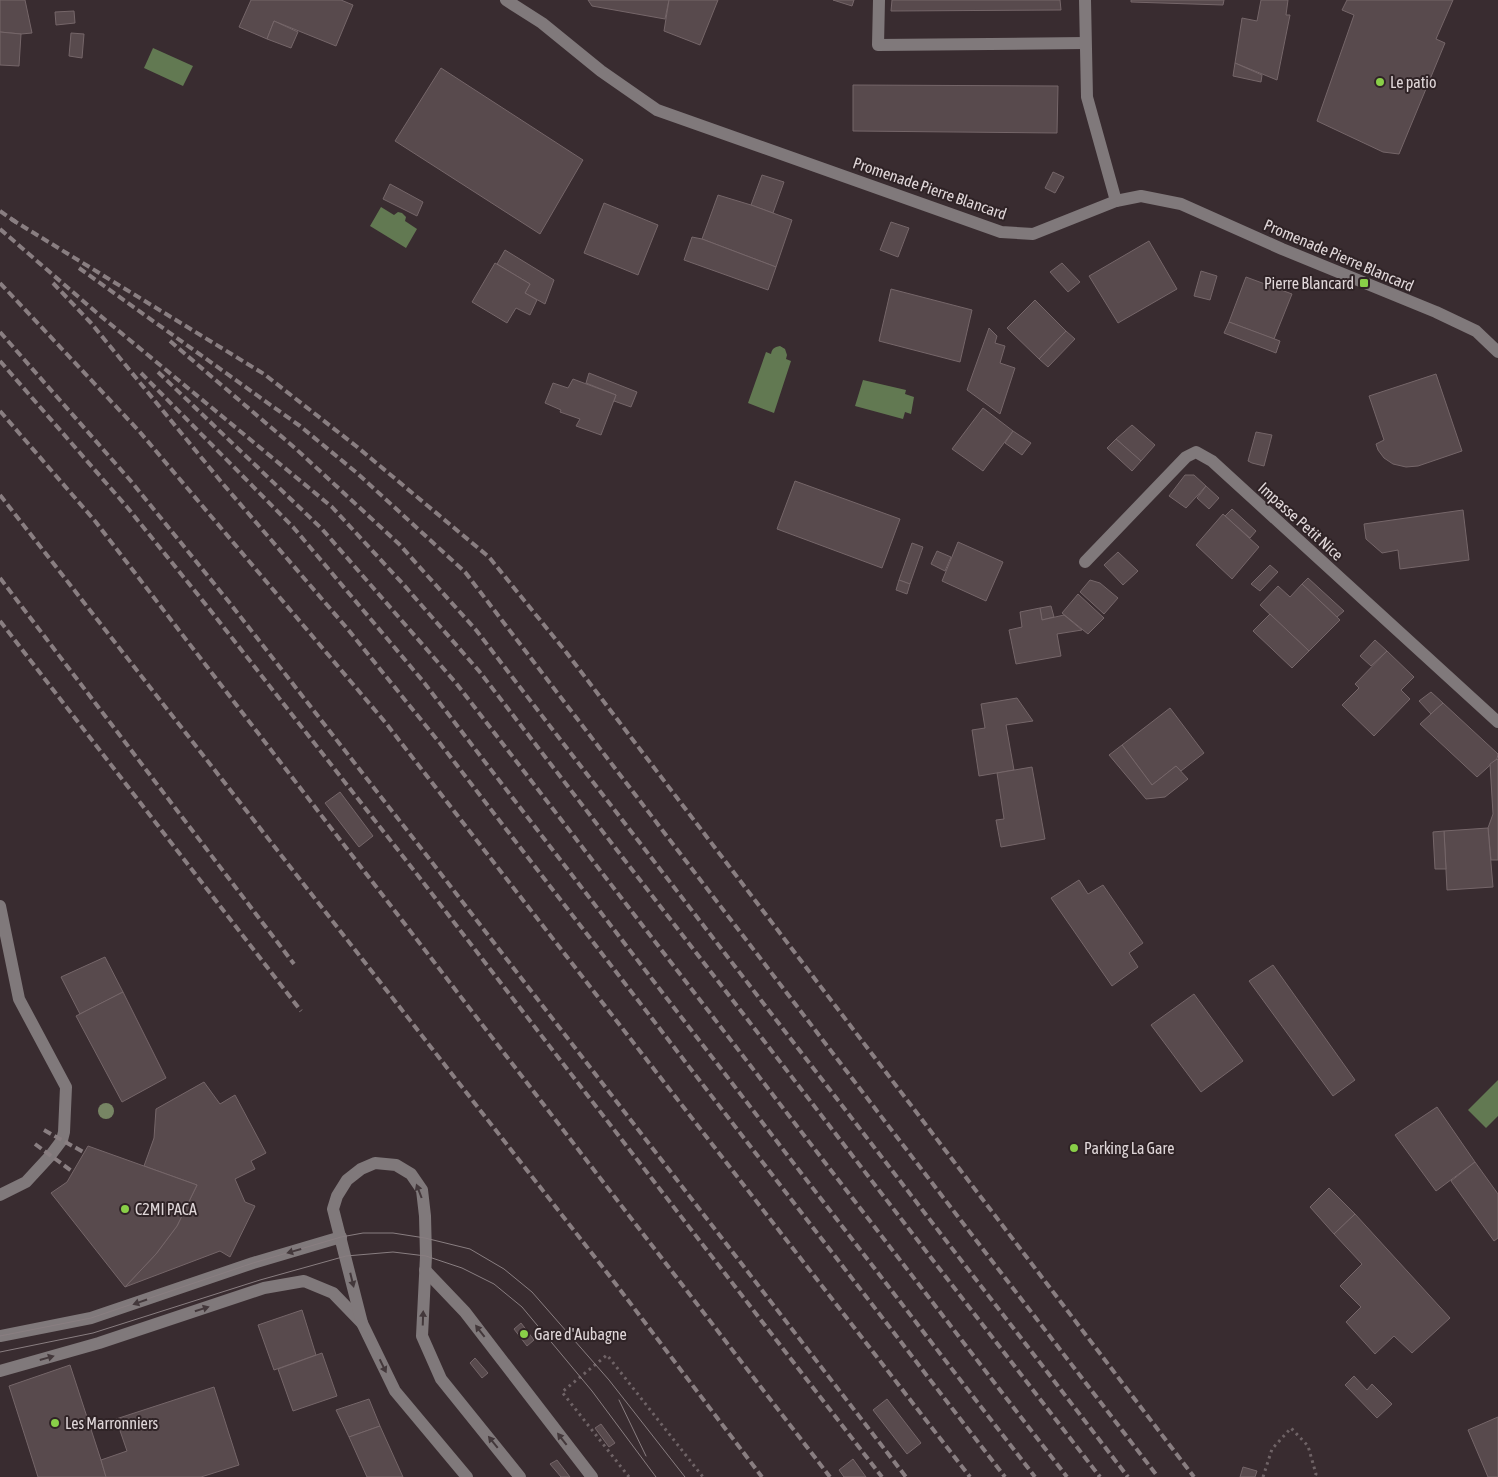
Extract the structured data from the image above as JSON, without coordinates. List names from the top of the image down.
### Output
{
  "streets": {
    "street": ["Promenade Pierre Blancard", "Impasse Petit Nice"]
  },
  "places": {
    "other": [
      "Le patio",
      "Parking La Gare",
      "C2MI PACA",
      "Gare d'Aubagne",
      "Les Marronniers"
    ],
    "transit": ["Pierre Blancard"]
  }
}
